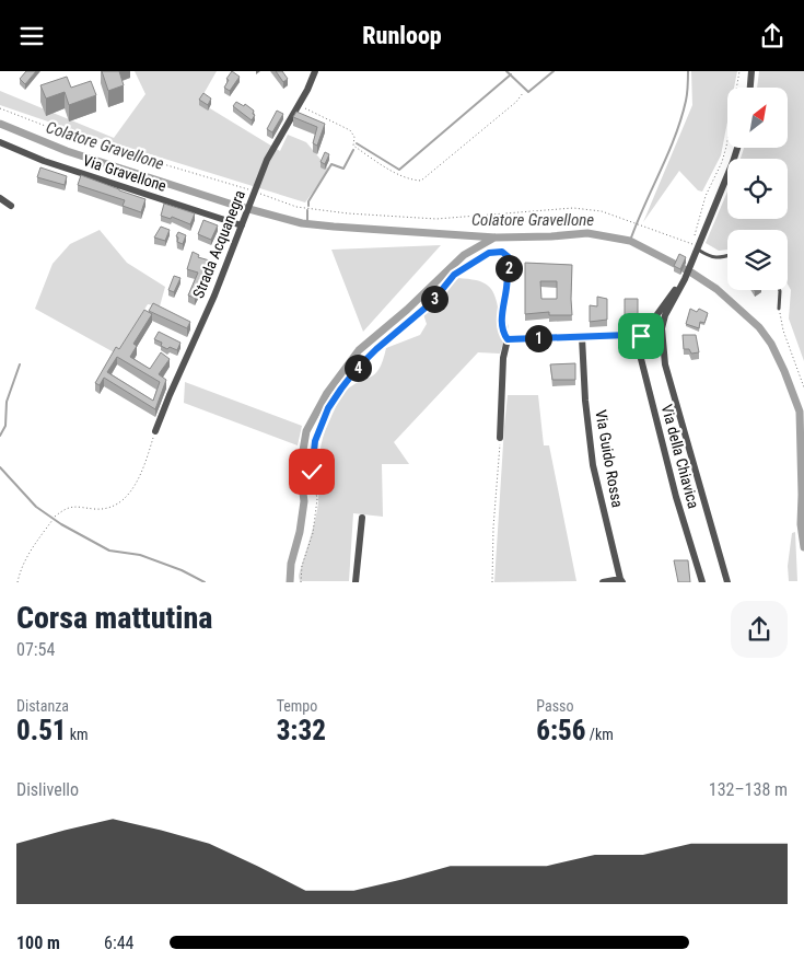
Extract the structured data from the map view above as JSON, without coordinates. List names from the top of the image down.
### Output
{
  "streets": {
    "street": [
      "Via Gravellone",
      "Strada Acquanegra",
      "Via della Chiavica",
      "Via Guido Rossa"
    ]
  },
  "crossings": [
    ["Via Gravellone", "Strada Acquanegra"]
  ],
  "water": ["Colatore Gravellone"],
  "north": "top right",
  "page": {
    "header": "Runloop",
    "pins": [
      "2",
      "3",
      "1",
      "4"
    ],
    "heading": ["Corsa mattutina", "07:54"],
    "stats": [
      ["Distanza", "0.51 km"],
      ["Tempo", "3:32"],
      ["Passo", "6:56 /km"]
    ],
    "chart": ["Dislivello", "132–138 m"],
    "list": [
      {
        "name": "100 m",
        "note": "6:44"
      }
    ]
  }
}
